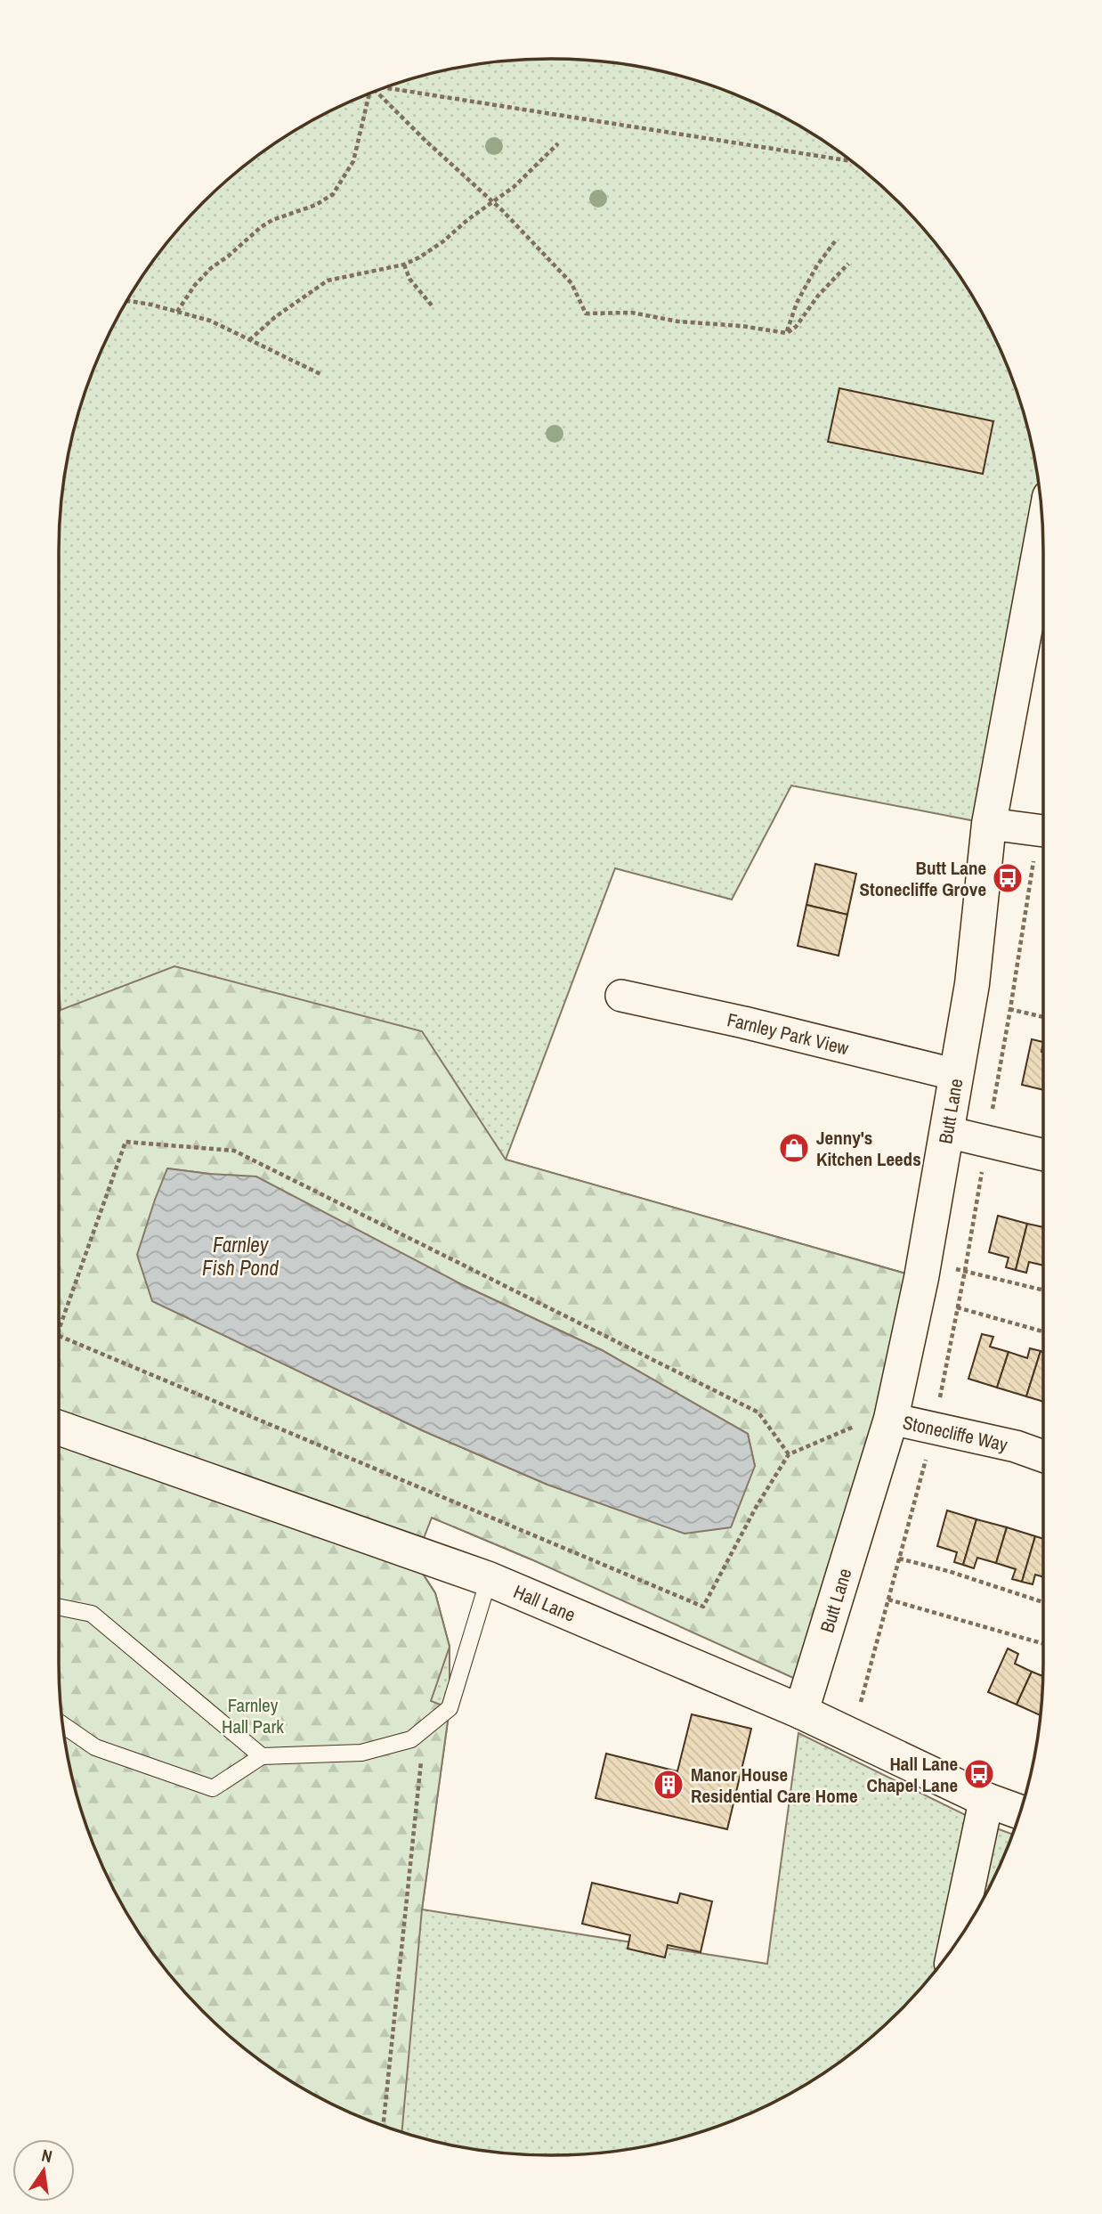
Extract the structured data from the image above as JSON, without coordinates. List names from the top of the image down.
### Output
{
  "streets": {
    "street": [
      "Farnley Park View",
      "Butt Lane",
      "Stonecliffe Way",
      "Hall Lane"
    ]
  },
  "crossings": [
    ["Farnley Park View", "Butt Lane"],
    ["Butt Lane", "Stonecliffe Way"],
    ["Butt Lane", "Hall Lane"]
  ],
  "water": ["Farnley Fish Pond"],
  "parks": ["Farnley Hall Park"],
  "places": {
    "bus stop": ["Butt Lane Stonecliffe Grove", "Hall Lane Chapel Lane"],
    "shop": ["Jenny's Kitchen Leeds"],
    "building": ["Manor House Residential Care Home"]
  },
  "north": "top"
}
